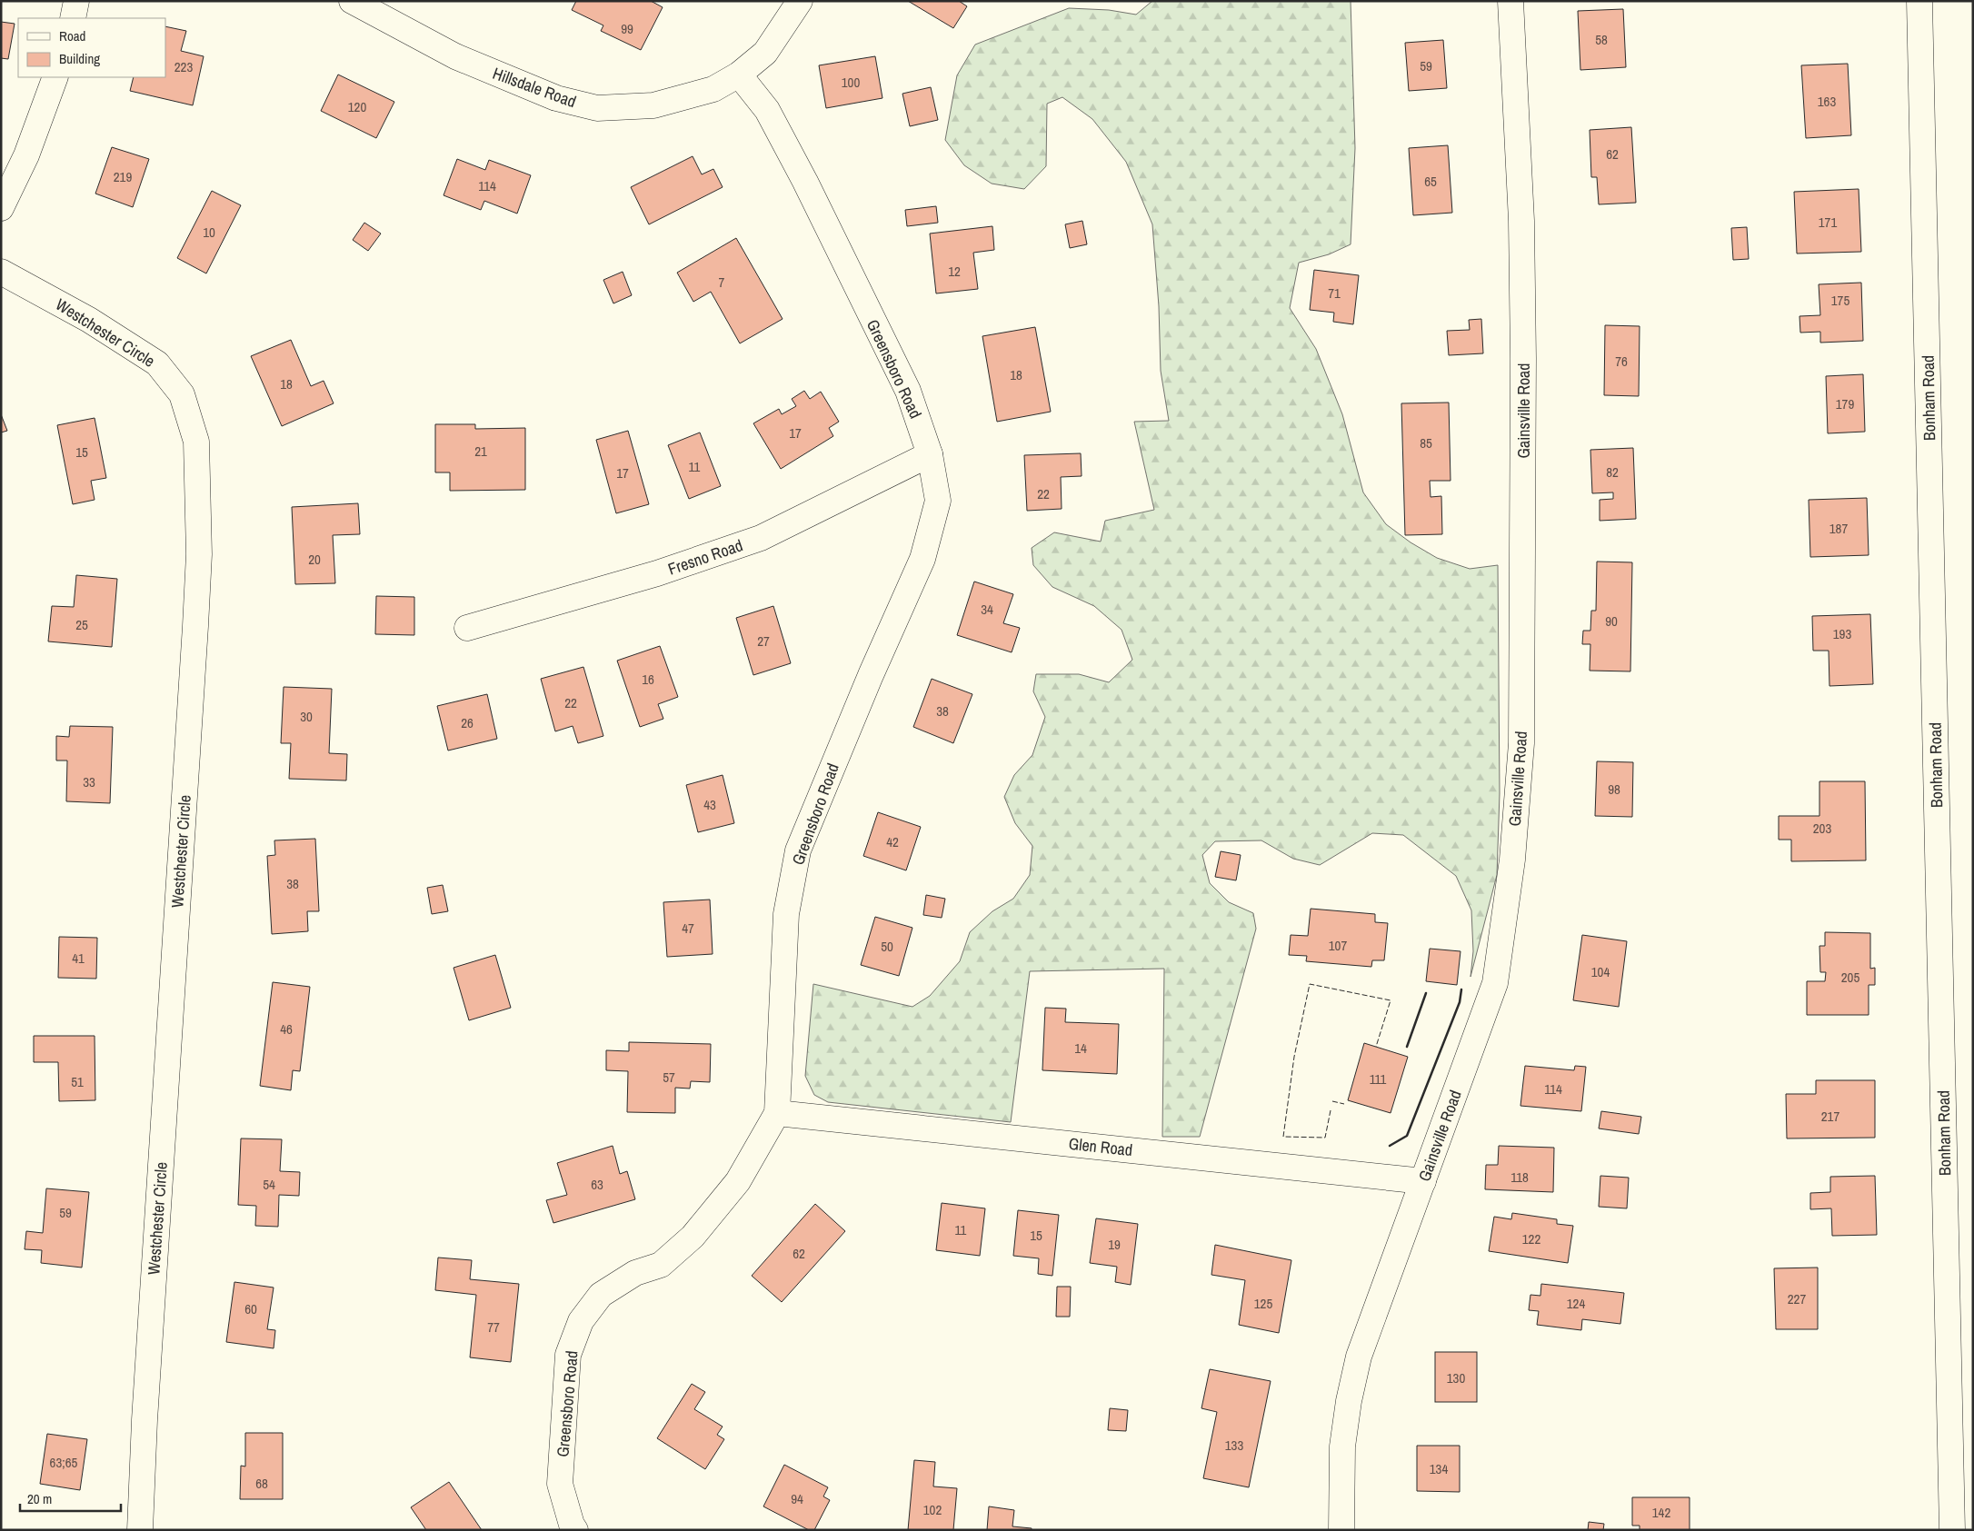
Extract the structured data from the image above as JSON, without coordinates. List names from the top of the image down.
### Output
{
  "streets": {
    "street": [
      "Hillsdale Road",
      "Westchester Circle",
      "Greensboro Road",
      "Bonham Road",
      "Gainsville Road",
      "Fresno Road",
      "Glen Road"
    ]
  },
  "crossings": [
    ["Hillsdale Road", "Greensboro Road"],
    ["Greensboro Road", "Fresno Road"],
    ["Greensboro Road", "Glen Road"],
    ["Gainsville Road", "Glen Road"]
  ],
  "house_numbers": [
    "99",
    "58",
    "59",
    "223",
    "100",
    "163",
    "120",
    "62",
    "219",
    "65",
    "114",
    "171",
    "10",
    "12",
    "7",
    "71",
    "175",
    "76",
    "18",
    "18",
    "179",
    "17",
    "85",
    "21",
    "15",
    "11",
    "82",
    "17",
    "22",
    "187",
    "20",
    "34",
    "90",
    "25",
    "193",
    "27",
    "16",
    "22",
    "38",
    "30",
    "26",
    "33",
    "98",
    "43",
    "203",
    "42",
    "38",
    "47",
    "107",
    "50",
    "41",
    "104",
    "205",
    "46",
    "14",
    "57",
    "111",
    "51",
    "114",
    "217",
    "118",
    "54",
    "63",
    "59",
    "11",
    "15",
    "122",
    "19",
    "62",
    "227",
    "125",
    "124",
    "60",
    "77",
    "130",
    "133",
    "63;65",
    "134",
    "68",
    "94",
    "102",
    "142"
  ],
  "legend": ["Road", "Building"],
  "scale_bar": "20 m"
}
